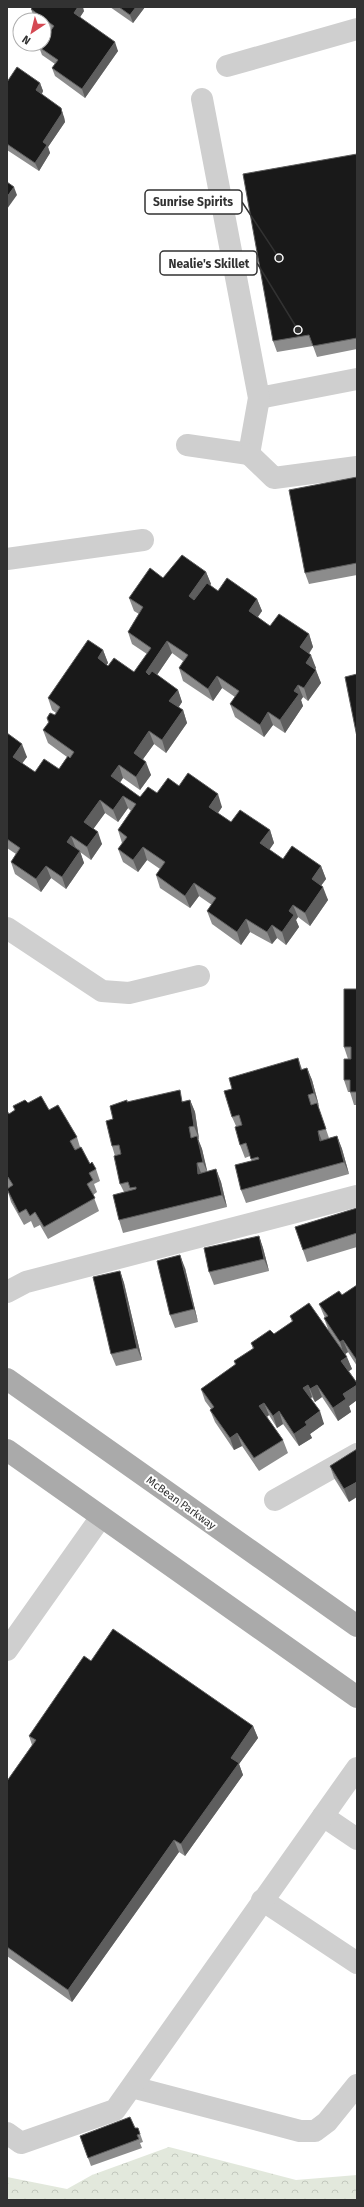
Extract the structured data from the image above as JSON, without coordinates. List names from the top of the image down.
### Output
{
  "streets": {
    "main road": ["McBean Parkway"]
  },
  "places": ["Sunrise Spirits", "Nealie's Skillet"],
  "north": "bottom left"
}
